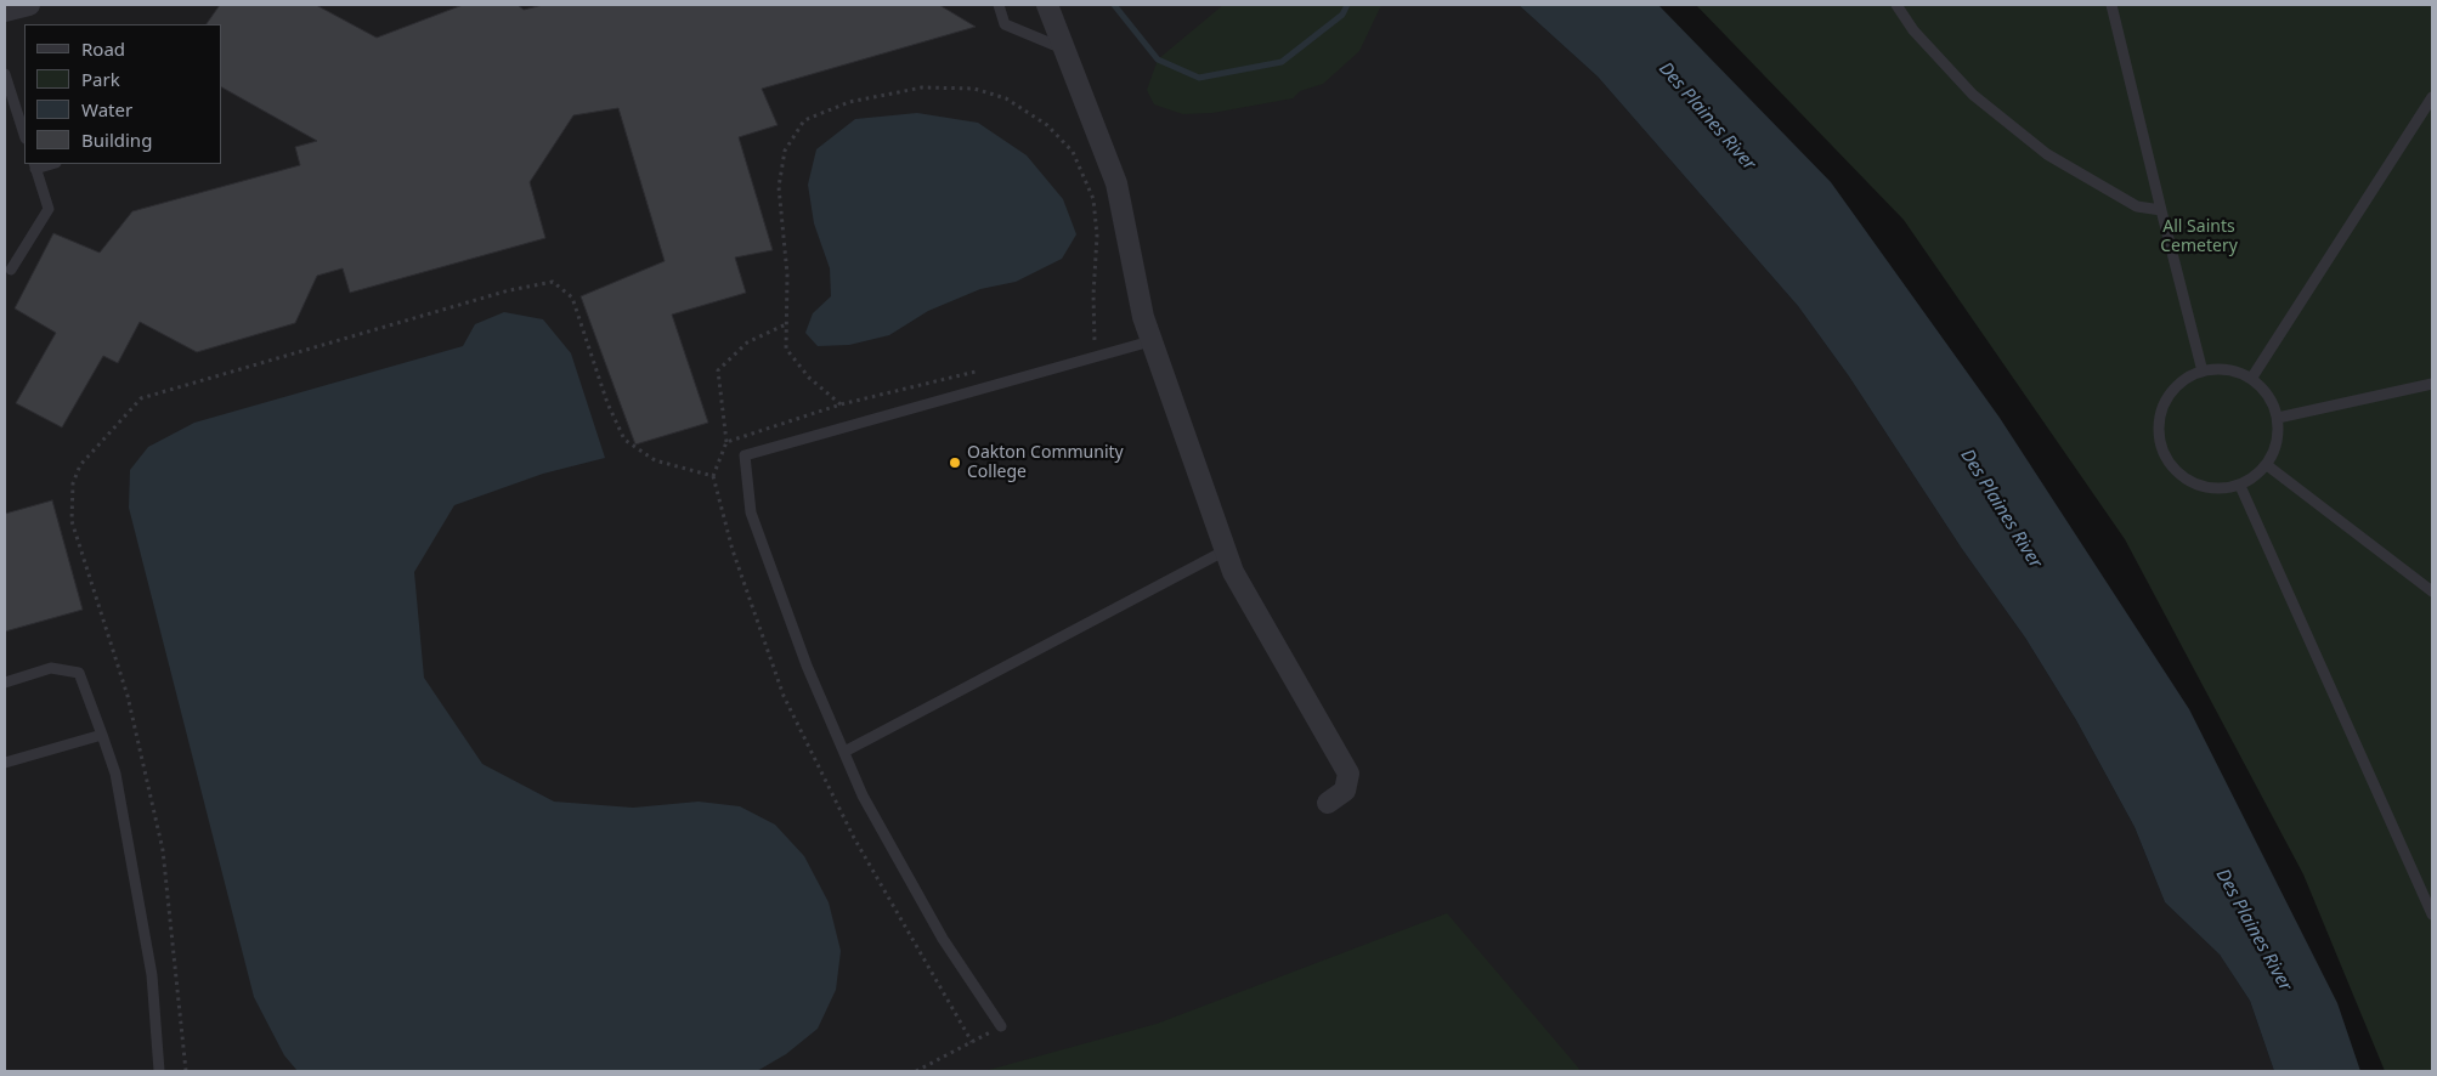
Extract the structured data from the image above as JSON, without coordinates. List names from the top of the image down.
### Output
{
  "water": ["Des Plaines River"],
  "parks": ["All Saints Cemetery"],
  "places": ["Oakton Community College"],
  "legend": [
    "Road",
    "Park",
    "Water",
    "Building"
  ]
}
